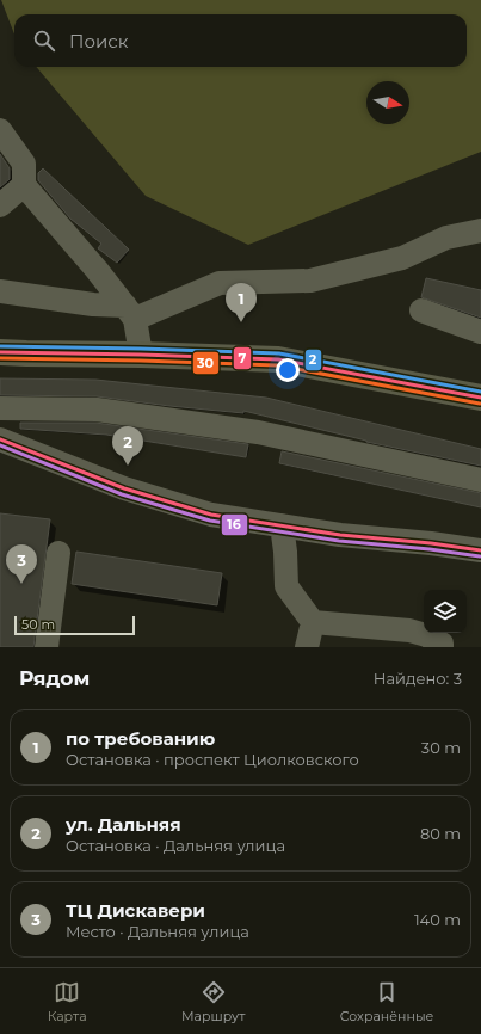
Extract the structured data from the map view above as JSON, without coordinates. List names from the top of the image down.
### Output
{
  "lines": [
    "transit line 2",
    "transit line 7",
    "transit line 30",
    "transit line 16"
  ],
  "scale_bar": "50 m",
  "north": "right",
  "page": {
    "search": "Поиск",
    "pins": ["1", "2", "3"],
    "scale": "50 m",
    "heading": ["Рядом", "Найдено: 3"],
    "list": [
      {
        "mark": "1",
        "name": "по требованию",
        "note": "Остановка · проспект Циолковского",
        "value": "30 m"
      },
      {
        "mark": "2",
        "name": "ул. Дальняя",
        "note": "Остановка · Дальняя улица",
        "value": "80 m"
      },
      {
        "mark": "3",
        "name": "ТЦ Дискавери",
        "note": "Место · Дальняя улица",
        "value": "140 m"
      }
    ],
    "nav": ["Карта", "Маршрут", "Сохранённые"]
  }
}
